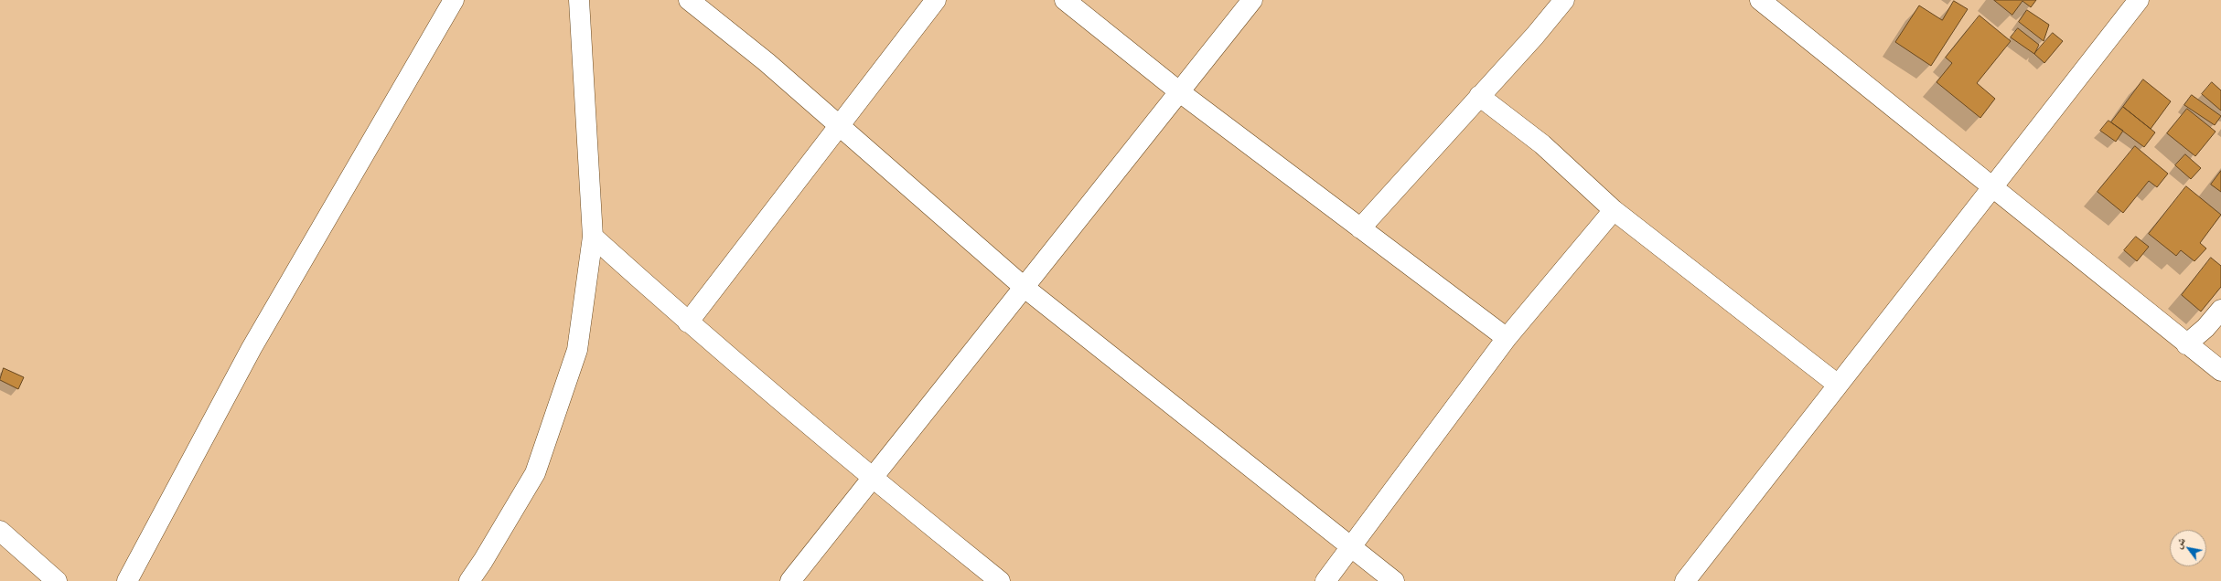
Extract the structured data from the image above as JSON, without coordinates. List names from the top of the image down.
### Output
{
  "north": "top left"
}
